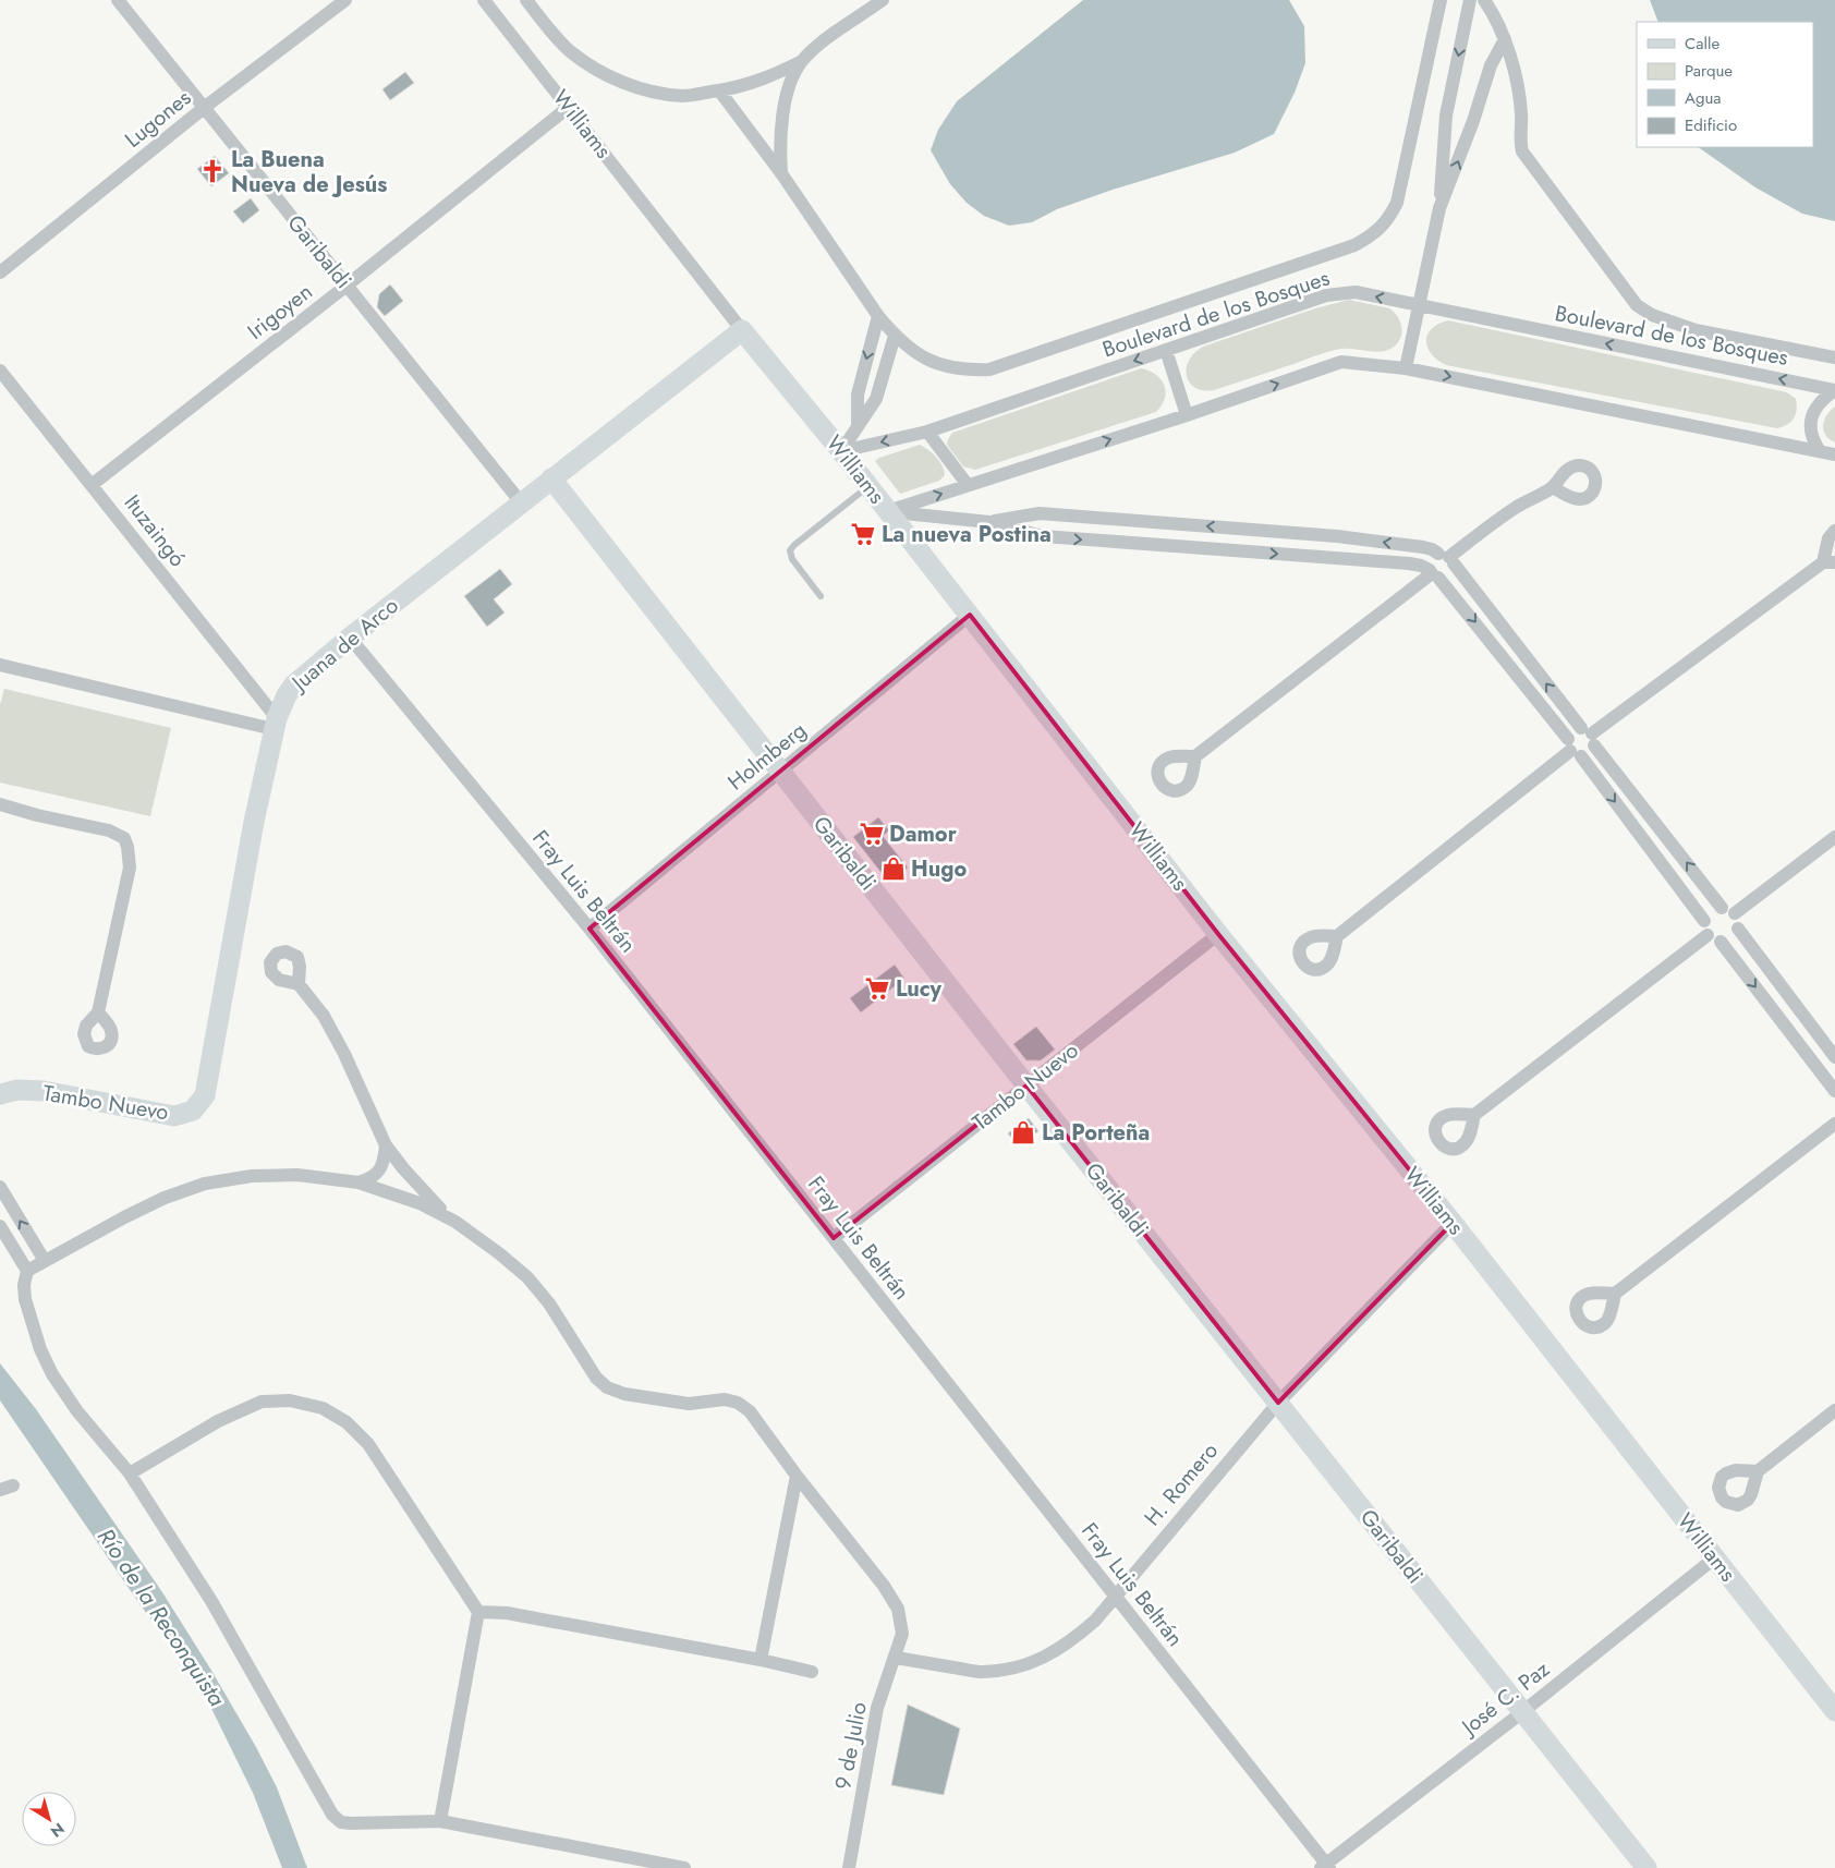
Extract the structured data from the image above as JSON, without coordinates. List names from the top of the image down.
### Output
{
  "streets": {
    "street": [
      "Lugones",
      "Williams",
      "Garibaldi",
      "Irigoyen",
      "Boulevard de los Bosques",
      "Ituzaingó",
      "Juana de Arco",
      "Holmberg",
      "Fray Luis Beltrán",
      "Tambo Nuevo",
      "H. Romero",
      "José C. Paz",
      "9 de Julio"
    ]
  },
  "crossings": [
    ["Lugones", "Garibaldi"],
    ["Williams", "Irigoyen"],
    ["Williams", "Boulevard de los Bosques"],
    ["Williams", "Juana de Arco"],
    ["Williams", "Holmberg"],
    ["Williams", "Tambo Nuevo"],
    ["Williams", "H. Romero"],
    ["Williams", "José C. Paz"],
    ["Garibaldi", "Irigoyen"],
    ["Garibaldi", "Juana de Arco"],
    ["Garibaldi", "Holmberg"],
    ["Garibaldi", "Tambo Nuevo"],
    ["Garibaldi", "H. Romero"],
    ["Garibaldi", "José C. Paz"],
    ["Irigoyen", "Ituzaingó"],
    ["Ituzaingó", "Juana de Arco"],
    ["Juana de Arco", "Fray Luis Beltrán"],
    ["Juana de Arco", "Tambo Nuevo"],
    ["Holmberg", "Fray Luis Beltrán"],
    ["Fray Luis Beltrán", "Tambo Nuevo"],
    ["Fray Luis Beltrán", "H. Romero"],
    ["Fray Luis Beltrán", "José C. Paz"],
    ["H. Romero", "9 de Julio"]
  ],
  "water": ["Río de la Reconquista"],
  "places": {
    "church": ["La Buena Nueva de Jesús"],
    "supermarket": ["La nueva Postina", "Damor", "Lucy"],
    "shop": ["Hugo", "La Porteña"]
  },
  "legend": [
    "Calle",
    "Parque",
    "Agua",
    "Edificio"
  ],
  "north": "bottom right"
}
